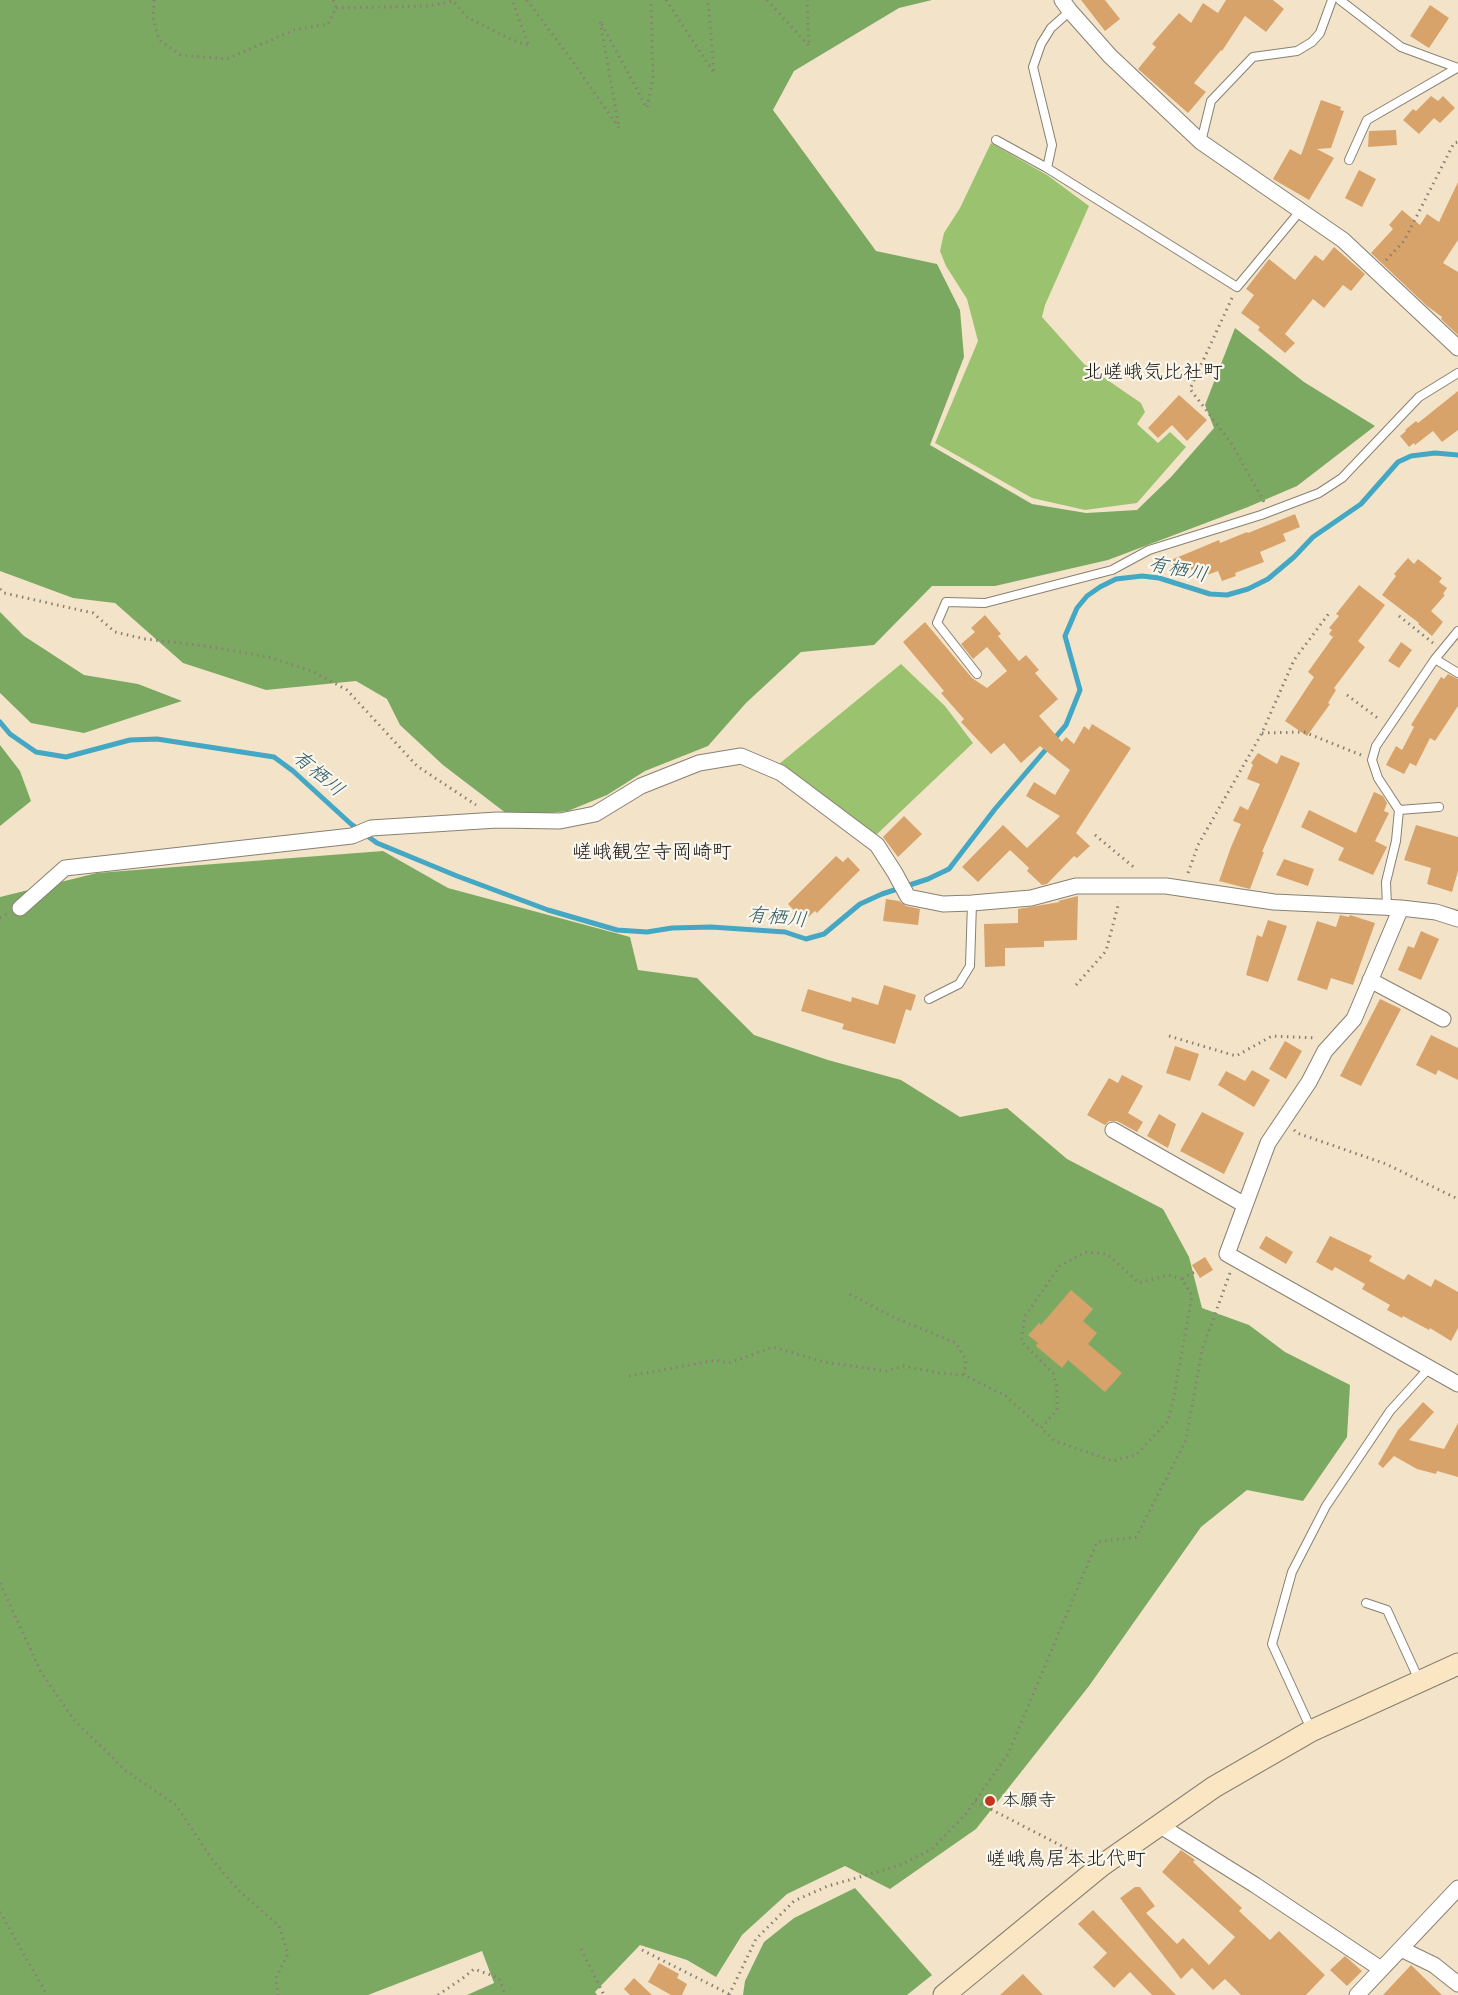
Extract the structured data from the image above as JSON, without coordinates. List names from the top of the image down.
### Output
{
  "districts": ["北嵯峨気比社町", "嵯峨観空寺岡崎町", "嵯峨鳥居本北代町"],
  "water": ["有栖川"],
  "places": ["本願寺"]
}
